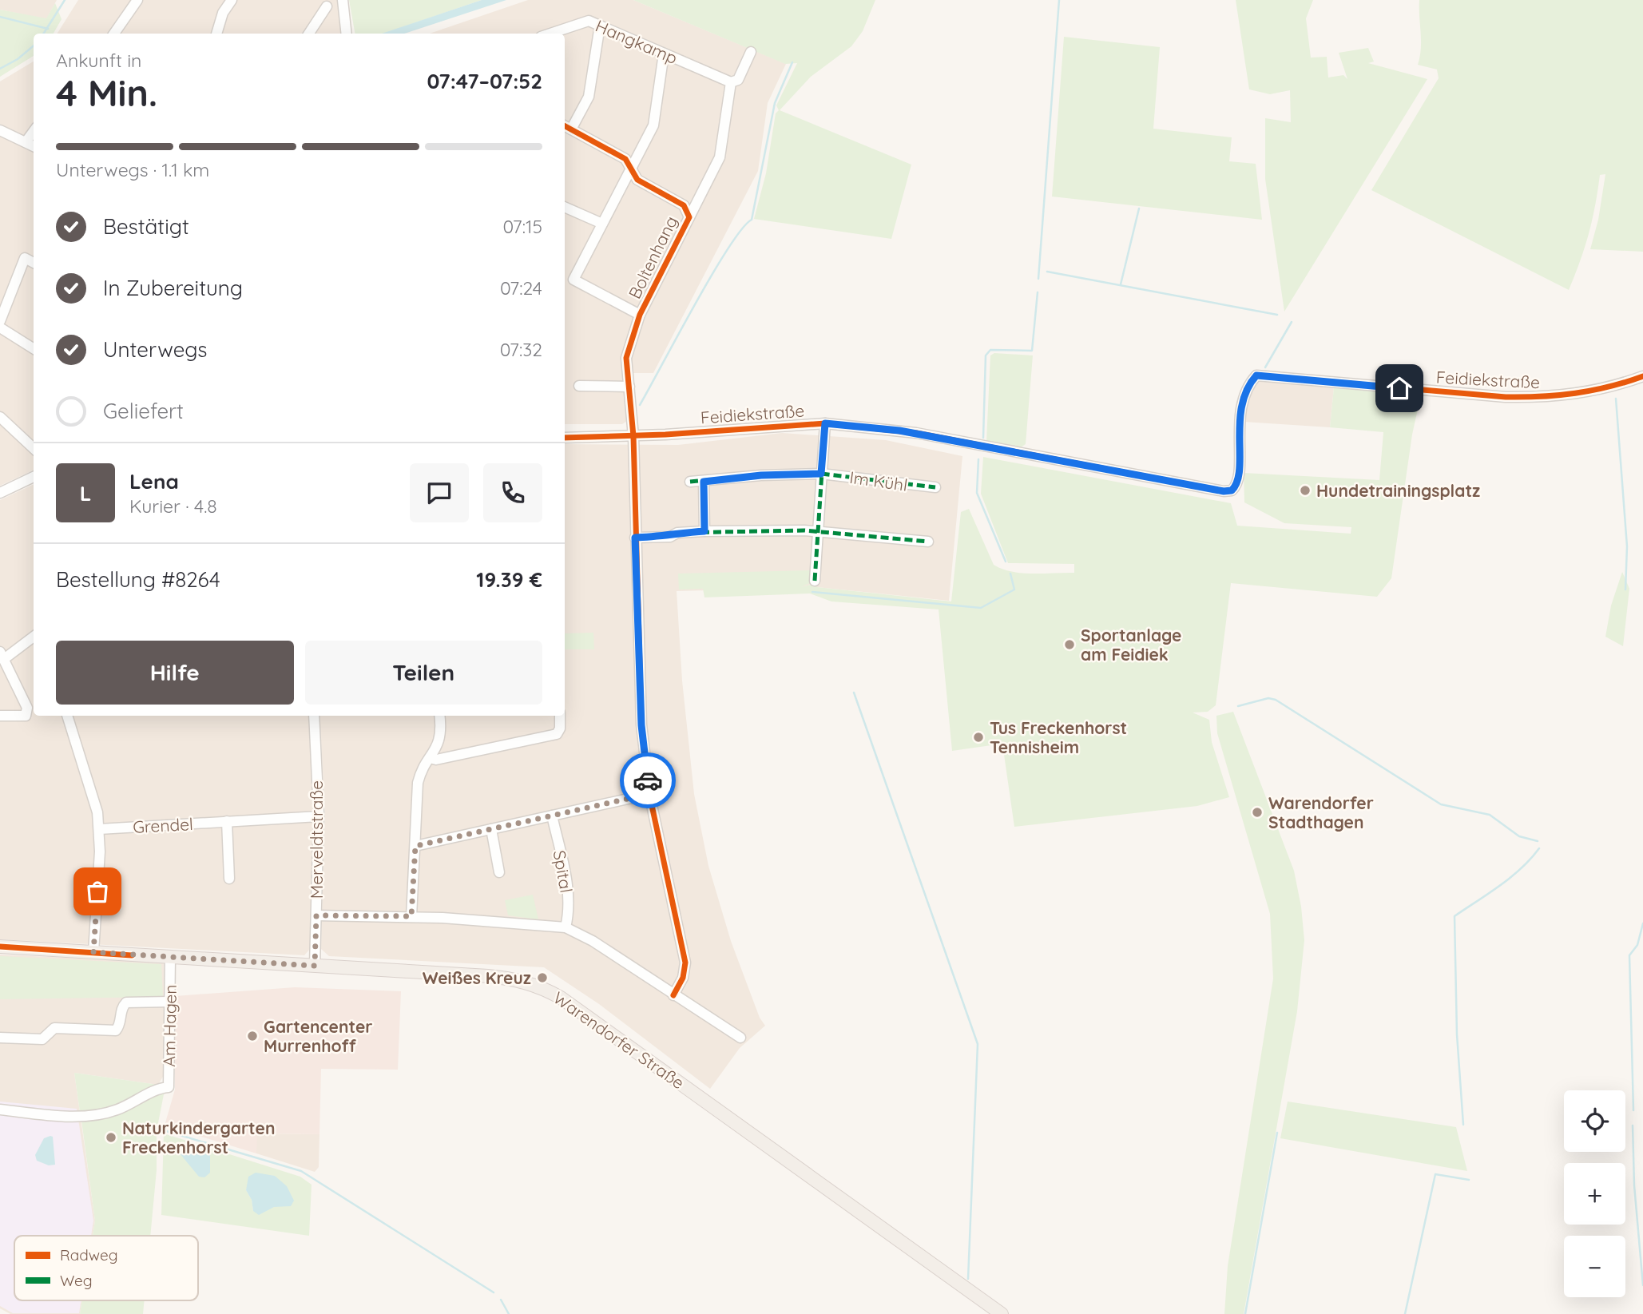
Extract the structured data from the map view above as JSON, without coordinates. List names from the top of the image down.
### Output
{
  "streets": {
    "main road": ["Warendorfer Straße"],
    "street": [
      "Hangkamp",
      "Boltenhang",
      "Feidiekstraße",
      "Im Kühl",
      "Grendel",
      "Merveldtstraße",
      "Spital",
      "Am Hagen"
    ]
  },
  "crossings": [
    ["Boltenhang", "Feidiekstraße"],
    ["Grendel", "Merveldtstraße"],
    ["Merveldtstraße", "Warendorfer Straße"],
    ["Am Hagen", "Warendorfer Straße"]
  ],
  "places": [
    "Hundetrainingsplatz",
    "Sportanlage am Feidiek",
    "Tus Freckenhorst Tennisheim",
    "Warendorfer Stadthagen",
    "Weißes Kreuz",
    "Gartencenter Murrenhoff",
    "Naturkindergarten Freckenhorst"
  ],
  "legend": ["Radweg", "Weg"],
  "page": {
    "heading": ["4 Min.", "Ankunft in", "07:47–07:52"],
    "panel": [
      "Lena",
      "Kurier · 4.8",
      "Bestellung #8264",
      "19.39 €"
    ],
    "bar": "Unterwegs · 1.1 km",
    "list": [
      ["Bestätigt", "07:15"],
      ["In Zubereitung", "07:24"],
      ["Unterwegs", "07:32"],
      "Geliefert"
    ],
    "round": "L",
    "buttons": ["Hilfe", "Teilen"],
    "map_buttons": ["+", "−"]
  }
}
